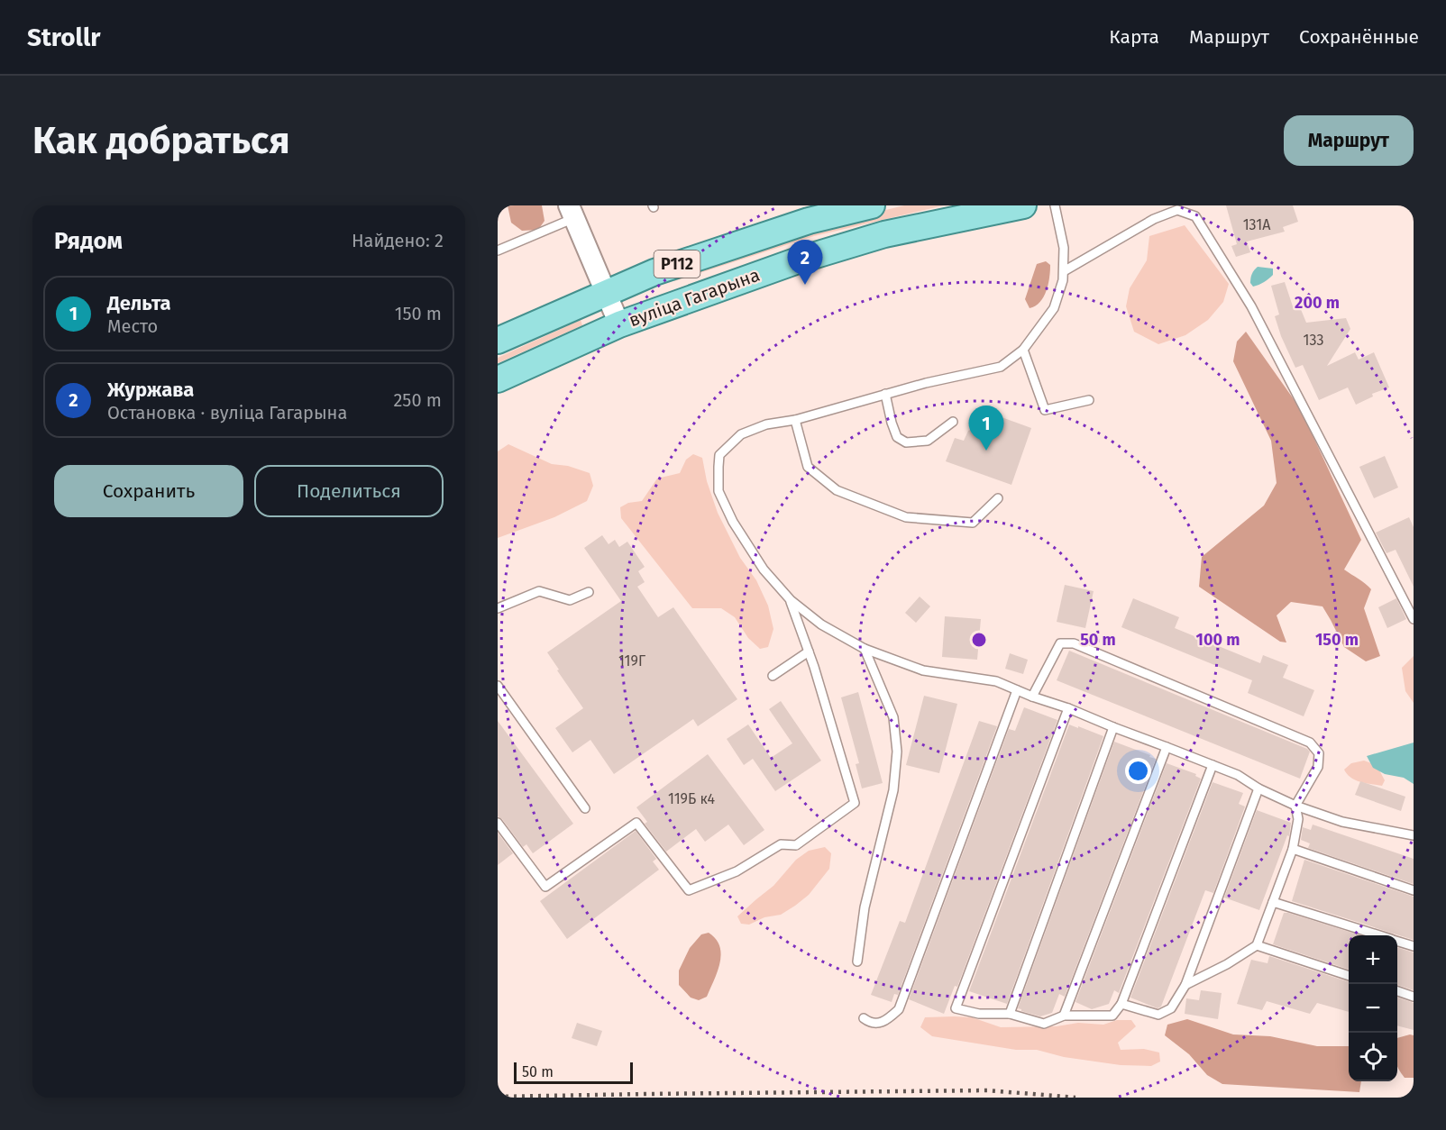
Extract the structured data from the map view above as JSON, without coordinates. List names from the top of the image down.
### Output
{
  "streets": {
    "main road": ["Р112", "вуліца Гагарына"]
  },
  "house_numbers": [
    "131А",
    "133",
    "119Г",
    "119Б к4"
  ],
  "scale_bar": "50 m",
  "page": {
    "header": "Strollr",
    "nav": ["Карта", "Маршрут", "Сохранённые"],
    "buttons": [
      "Маршрут",
      ["Сохранить", "Поделиться"]
    ],
    "title": "Как добраться",
    "heading": ["Рядом", "Найдено: 2"],
    "pins": ["2", "1"],
    "list": [
      {
        "mark": "1",
        "name": "Дельта",
        "note": "Место",
        "value": "150 m"
      },
      {
        "mark": "2",
        "name": "Журжава",
        "note": "Остановка · вуліца Гагарына",
        "value": "250 m"
      }
    ],
    "map_buttons": ["+", "−"],
    "scale": "50 m"
  },
  "rings": [
    "200 m",
    "50 m",
    "100 m",
    "150 m"
  ]
}
